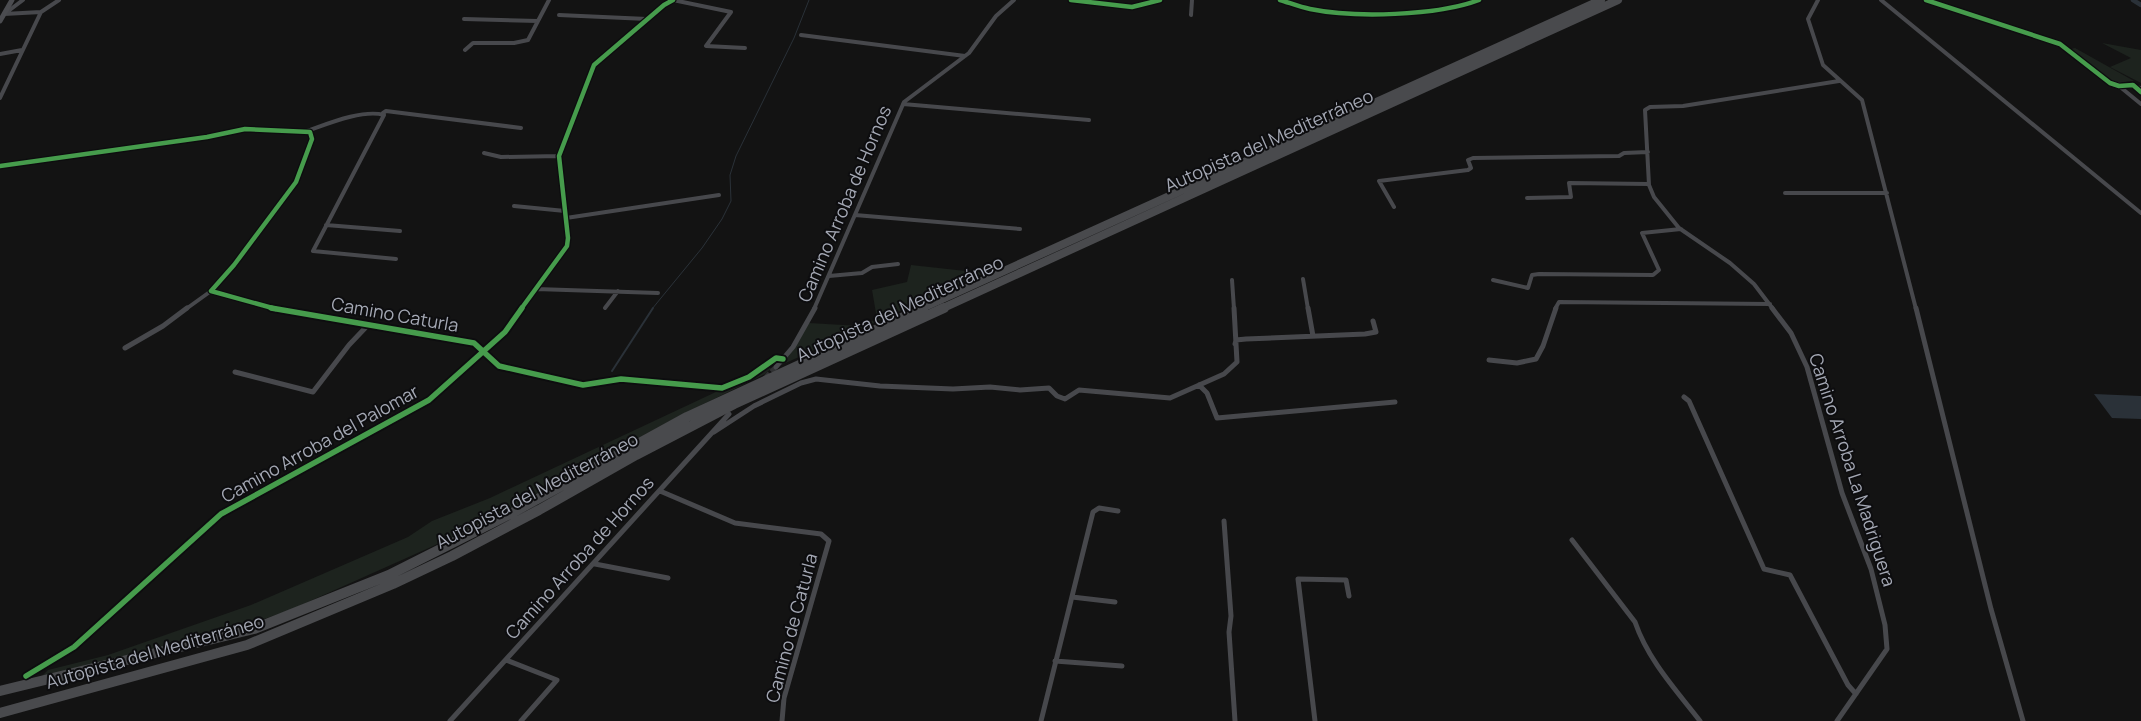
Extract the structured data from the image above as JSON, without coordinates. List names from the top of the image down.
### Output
{
  "streets": {
    "highway": ["Autopista del Mediterráneo"],
    "street": [
      "Camino Arroba de Hornos",
      "Camino Caturla",
      "Camino Arroba del Palomar",
      "Camino Arroba La Madriguera",
      "Camino de Caturla"
    ]
  },
  "crossings": [
    ["Camino Arroba de Hornos", "Camino Caturla"],
    ["Camino Arroba de Hornos", "Camino de Caturla"],
    ["Camino Caturla", "Camino Arroba del Palomar"]
  ]
}
